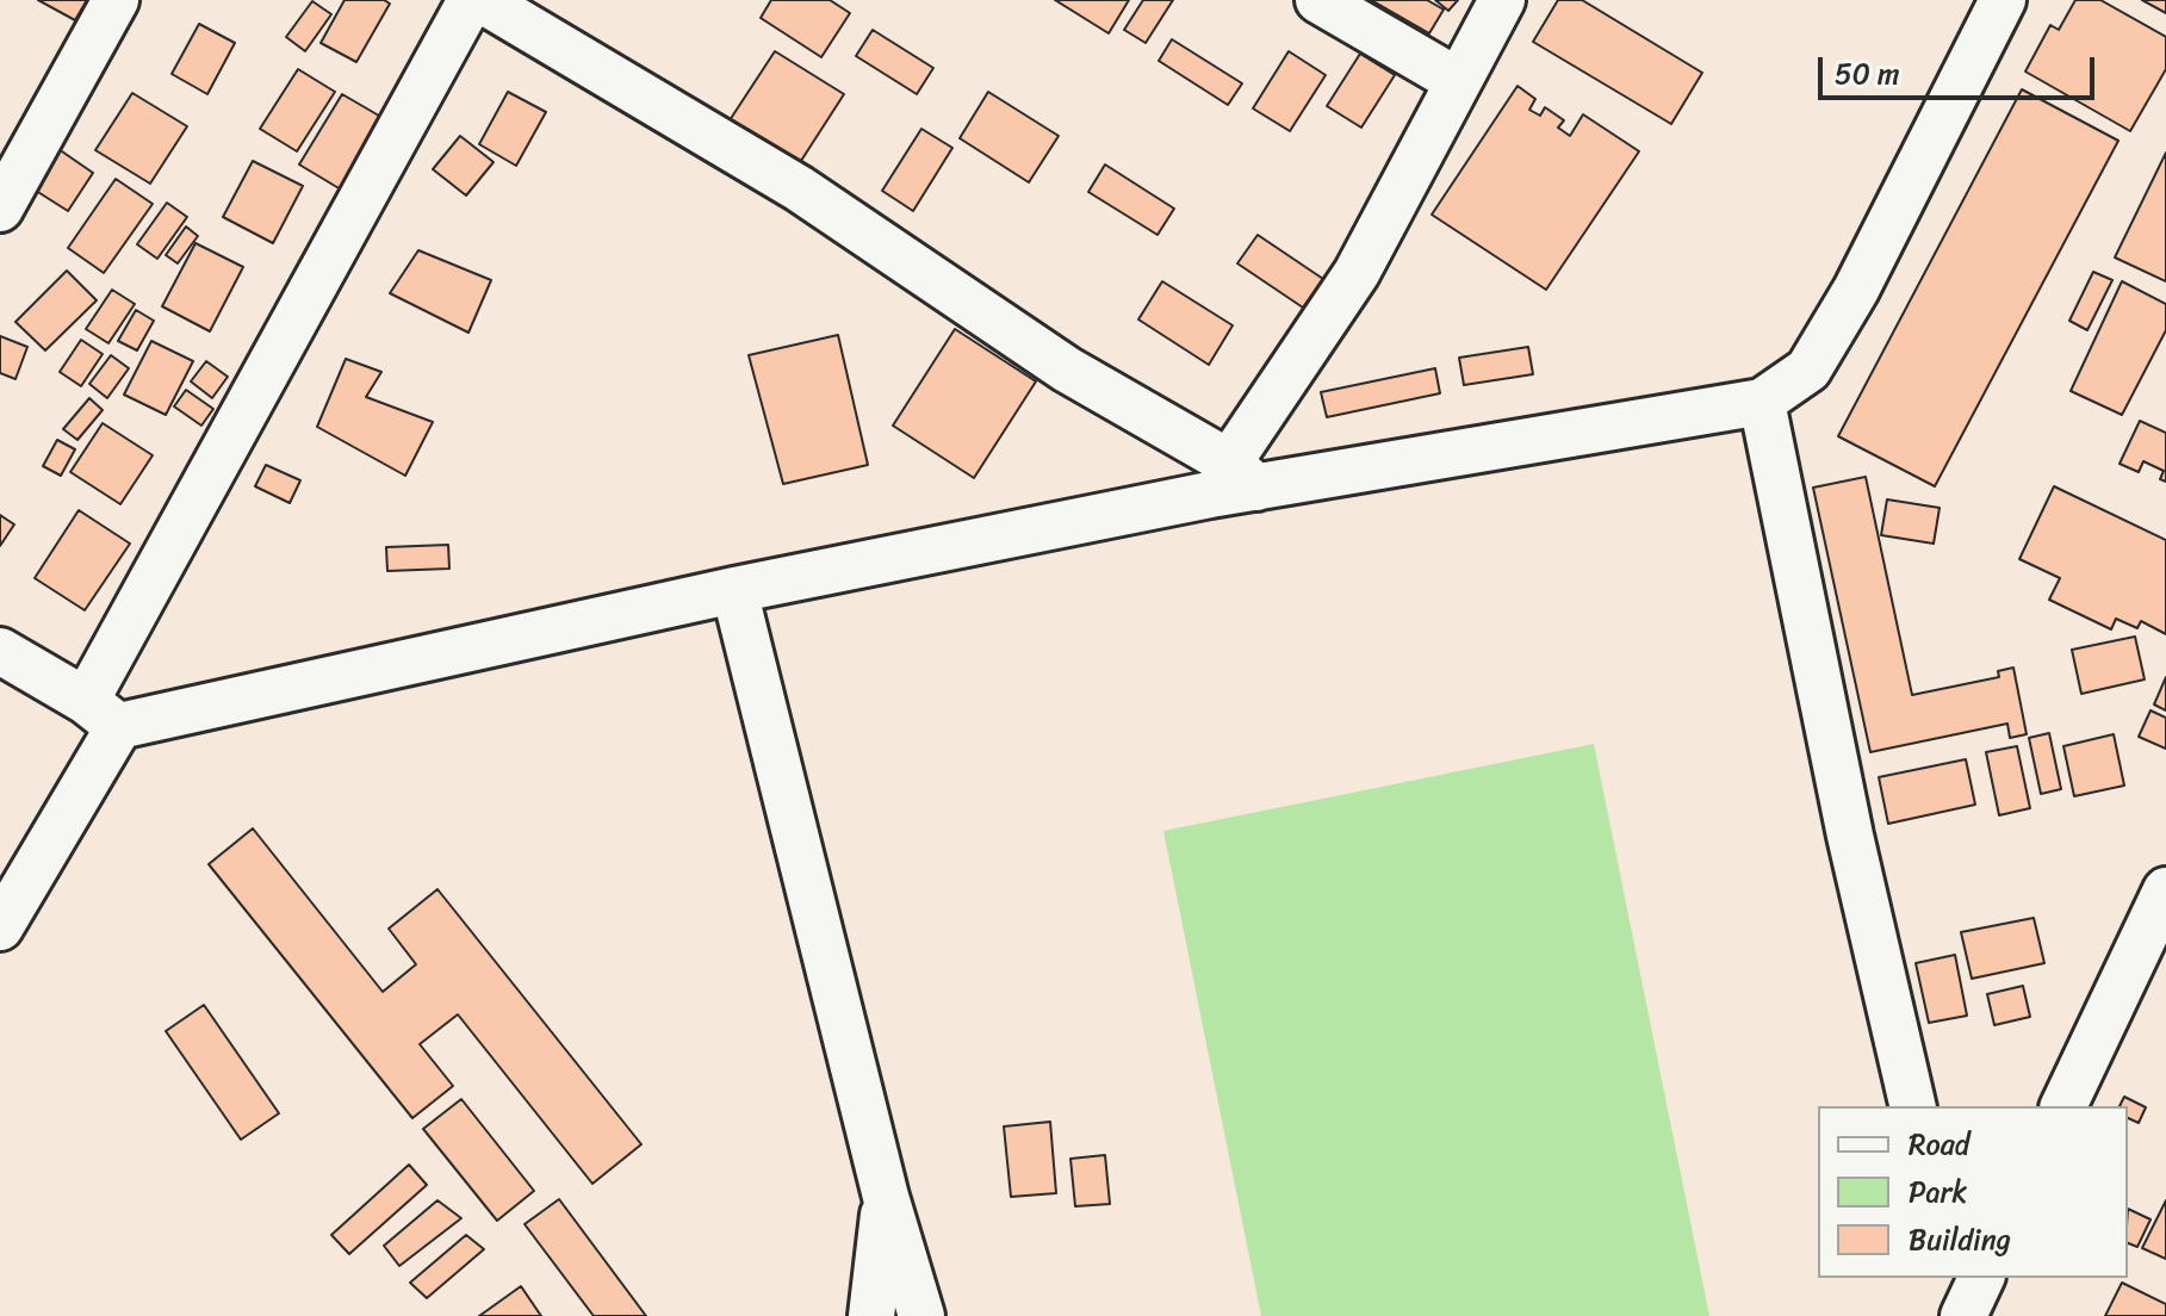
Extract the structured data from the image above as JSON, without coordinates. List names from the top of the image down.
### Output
{
  "legend": ["Road", "Park", "Building"],
  "scale_bar": "50 m"
}
